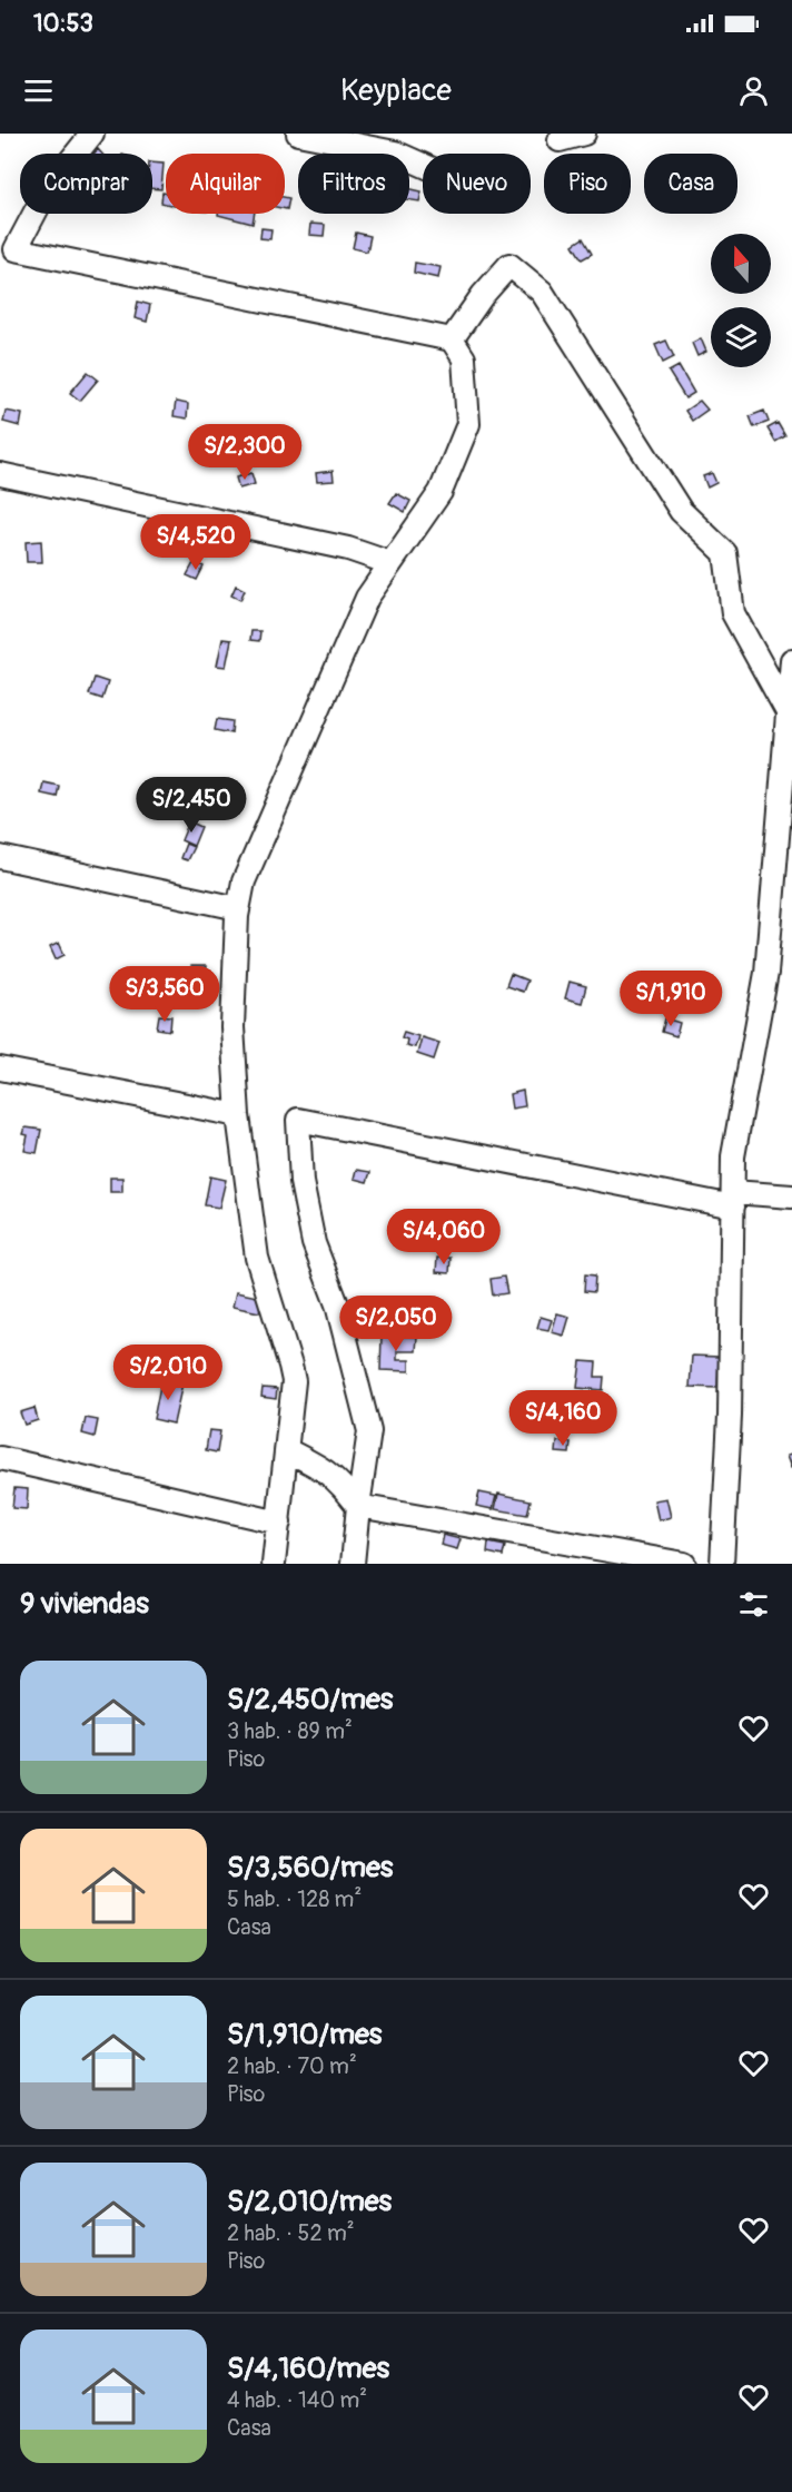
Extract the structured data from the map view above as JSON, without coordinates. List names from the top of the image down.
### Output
{
  "north": "top",
  "page": {
    "status": "10:53",
    "header": "Keyplace",
    "chip": [
      "Comprar",
      "Alquilar",
      "Filtros",
      "Nuevo",
      "Piso",
      "Casa"
    ],
    "price": [
      "S/2,300",
      "S/4,520",
      "S/2,450",
      "S/3,560",
      "S/1,910",
      "S/4,060",
      "S/2,050",
      "S/2,010",
      "S/4,160"
    ],
    "heading": "9 viviendas",
    "list": [
      {
        "name": "S/2,450/mes",
        "note": "3 hab. · 89 m² · Piso"
      },
      {
        "name": "S/3,560/mes",
        "note": "5 hab. · 128 m² · Casa"
      },
      {
        "name": "S/1,910/mes",
        "note": "2 hab. · 70 m² · Piso"
      },
      {
        "name": "S/2,010/mes",
        "note": "2 hab. · 52 m² · Piso"
      },
      {
        "name": "S/4,160/mes",
        "note": "4 hab. · 140 m² · Casa"
      }
    ]
  }
}
